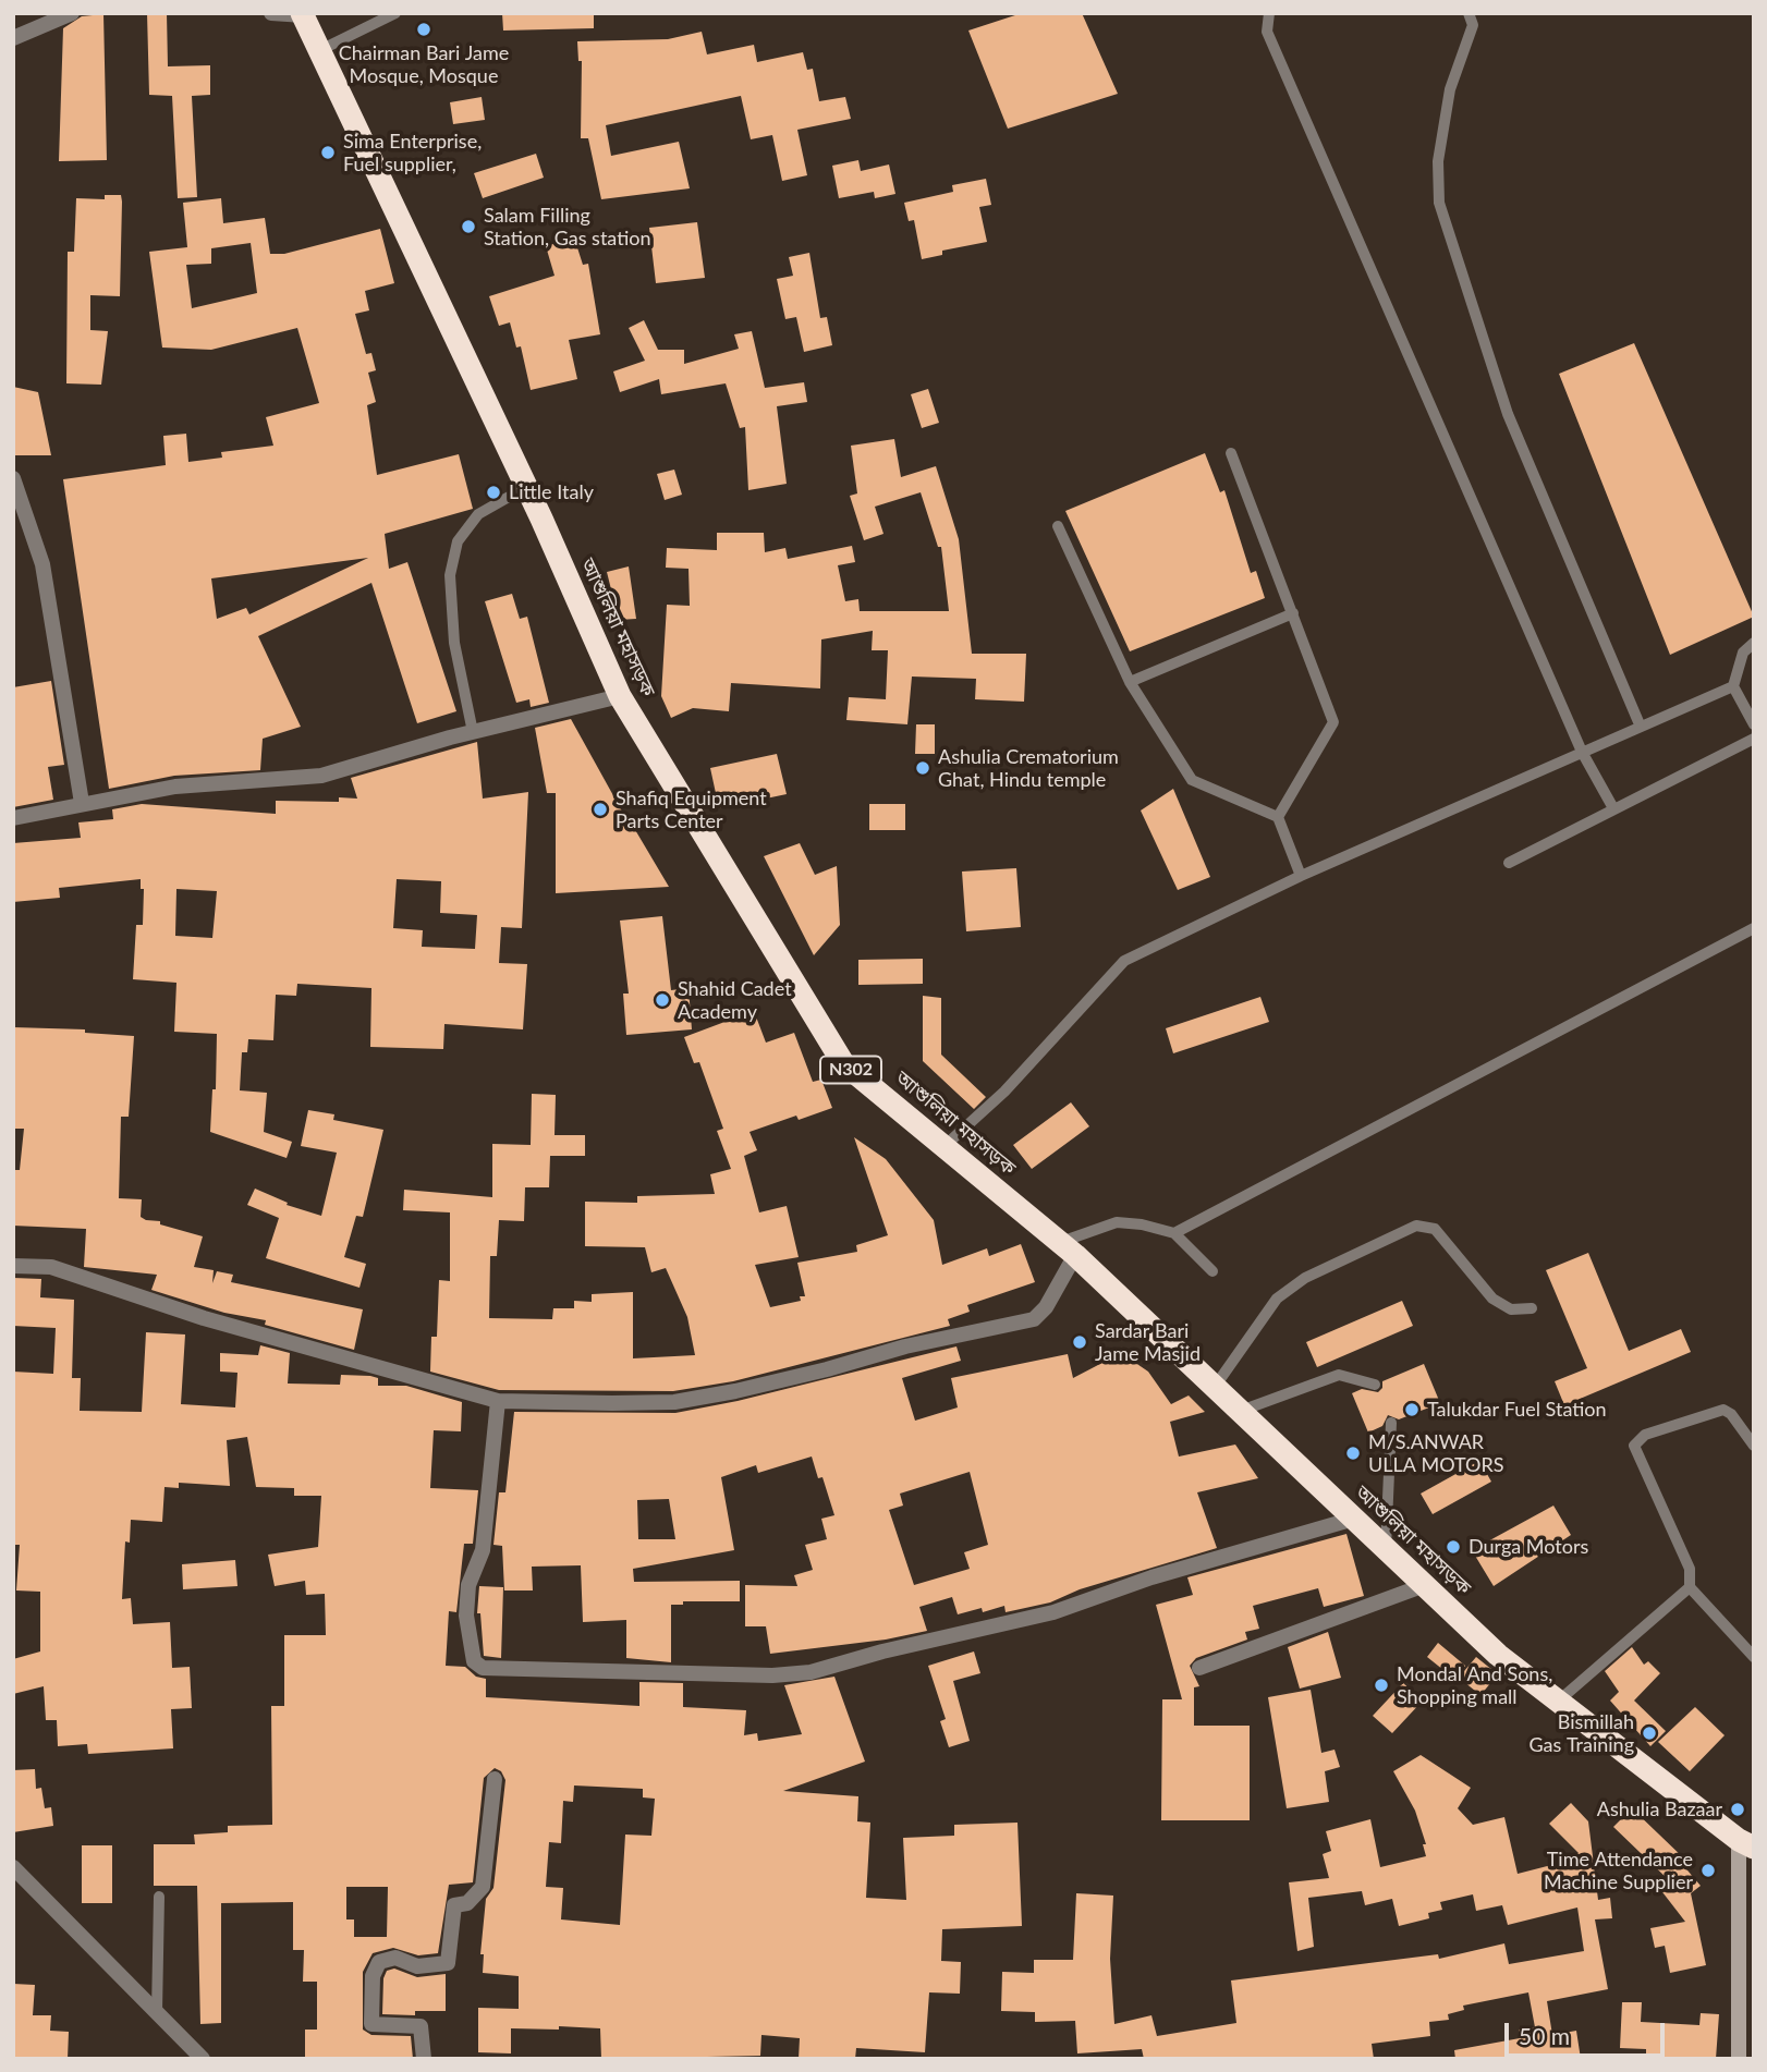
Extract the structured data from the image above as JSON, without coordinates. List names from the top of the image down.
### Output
{
  "streets": {
    "highway": ["আশুলিয়া মহাসড়ক", "N302"]
  },
  "places": [
    "Chairman Bari Jame Mosque, Mosque",
    "Sima Enterprise, Fuel supplier,",
    "Salam Filling Station, Gas station",
    "Little Italy",
    "Ashulia Crematorium Ghat, Hindu temple",
    "Shafiq Equipment Parts Center",
    "Shahid Cadet Academy",
    "Sardar Bari Jame Masjid",
    "Talukdar Fuel Station",
    "M/S.ANWAR ULLA MOTORS",
    "Durga Motors",
    "Mondal And Sons, Shopping mall",
    "Bismillah Gas Training",
    "Ashulia Bazaar",
    "Time Attendance Machine Supplier"
  ],
  "scale_bar": "50 m"
}
